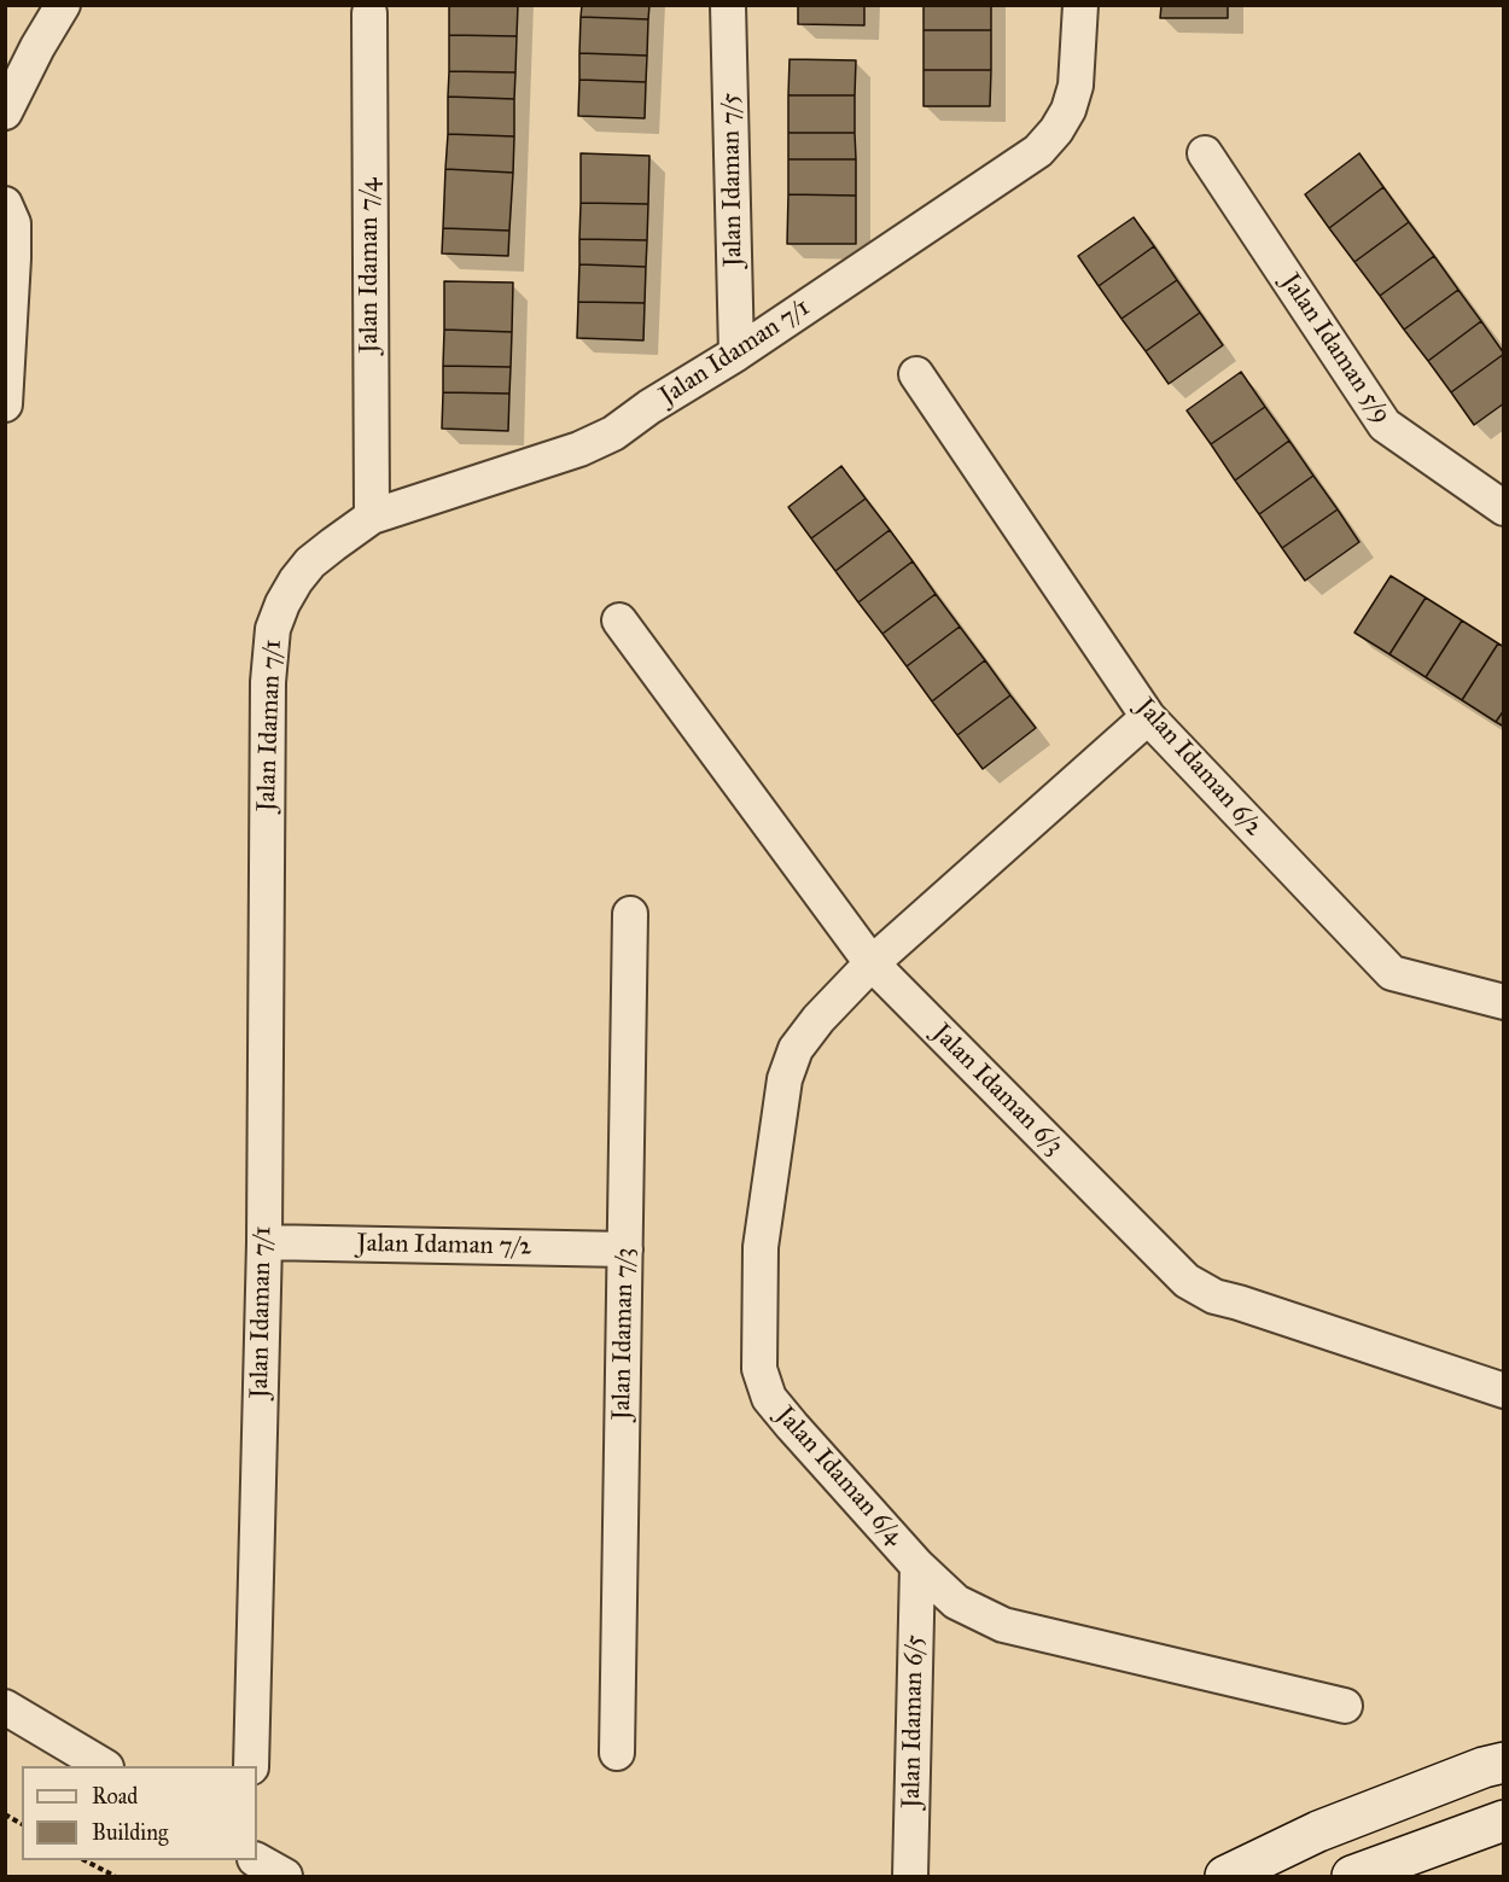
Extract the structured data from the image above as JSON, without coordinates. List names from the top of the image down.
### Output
{
  "streets": {
    "street": [
      "Jalan Idaman 7/5",
      "Jalan Idaman 7/4",
      "Jalan Idaman 5/9",
      "Jalan Idaman 7/1",
      "Jalan Idaman 6/2",
      "Jalan Idaman 6/3",
      "Jalan Idaman 7/2",
      "Jalan Idaman 7/3",
      "Jalan Idaman 6/4",
      "Jalan Idaman 6/5"
    ]
  },
  "crossings": [
    ["Jalan Idaman 7/5", "Jalan Idaman 7/1"],
    ["Jalan Idaman 7/4", "Jalan Idaman 7/1"],
    ["Jalan Idaman 7/1", "Jalan Idaman 7/2"],
    ["Jalan Idaman 6/2", "Jalan Idaman 6/4"],
    ["Jalan Idaman 6/3", "Jalan Idaman 6/4"],
    ["Jalan Idaman 7/2", "Jalan Idaman 7/3"],
    ["Jalan Idaman 6/4", "Jalan Idaman 6/5"]
  ],
  "legend": ["Road", "Building"]
}
